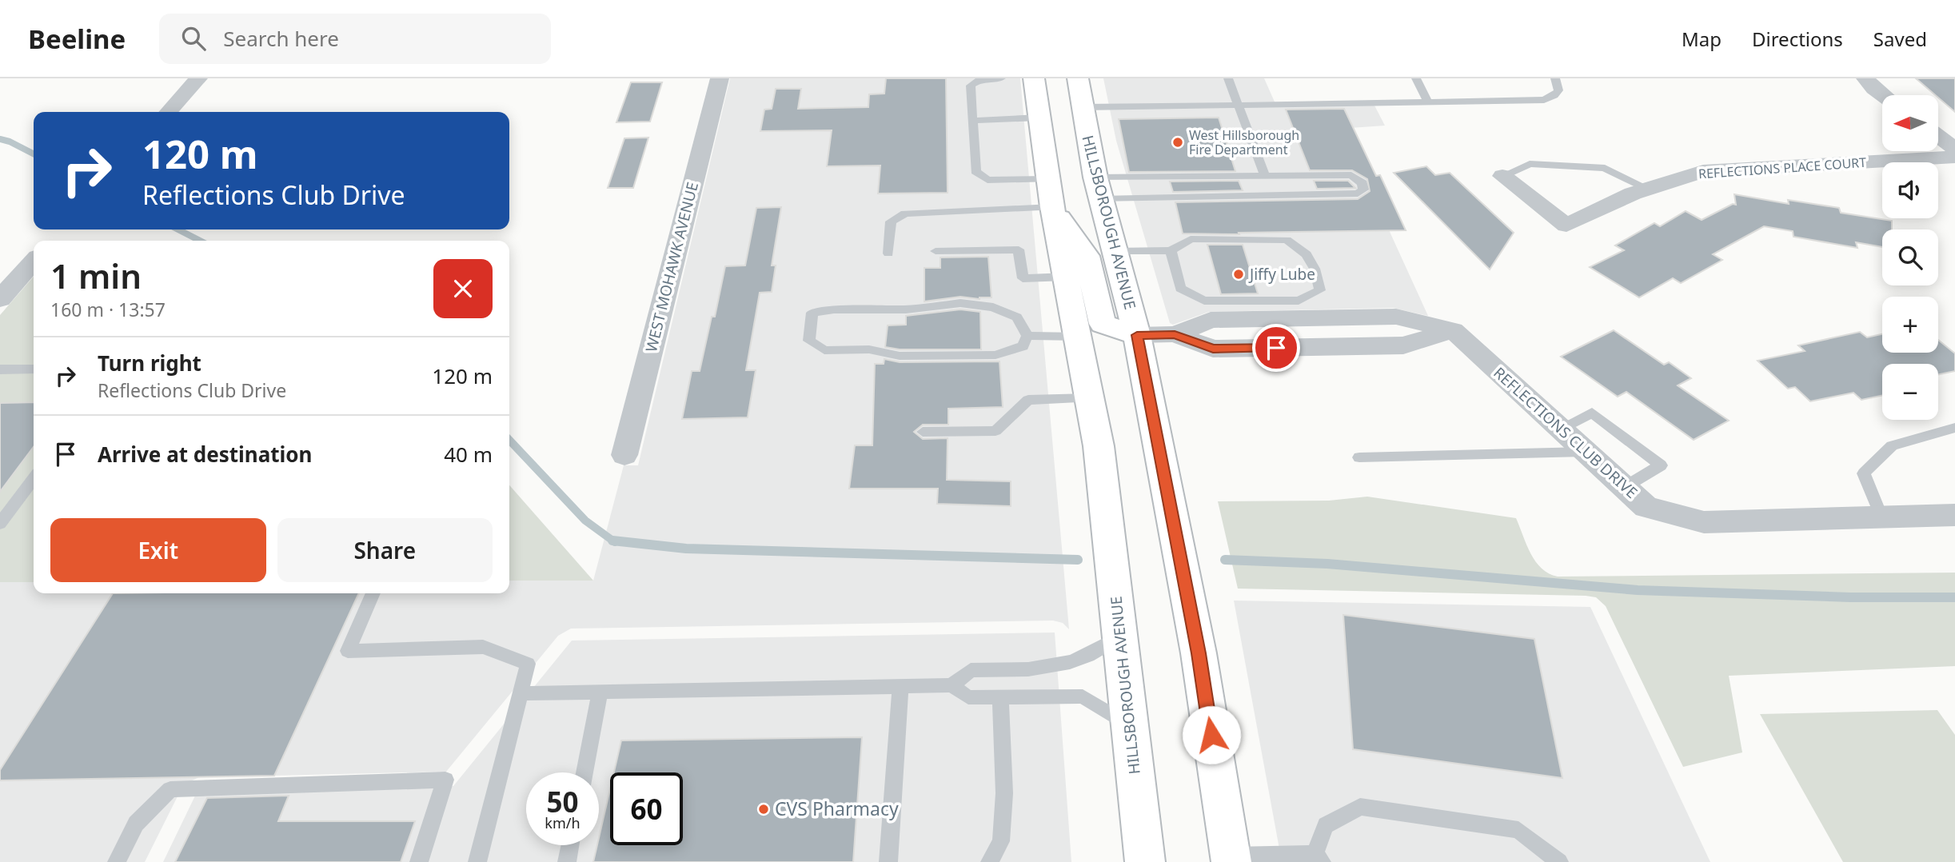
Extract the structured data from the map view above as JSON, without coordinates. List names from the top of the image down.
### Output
{
  "streets": {
    "main road": ["HILLSBOROUGH AVENUE"],
    "street": ["REFLECTIONS PLACE COURT", "WEST MOHAWK AVENUE", "REFLECTIONS CLUB DRIVE"]
  },
  "crossings": [
    ["HILLSBOROUGH AVENUE", "REFLECTIONS CLUB DRIVE"]
  ],
  "places": ["West Hillsborough Fire Department", "Jiffy Lube", "CVS Pharmacy"],
  "north": "left",
  "page": {
    "header": "Beeline",
    "search": "Search here",
    "nav": ["Map", "Directions", "Saved"],
    "map_buttons": ["+", "−"],
    "turn": ["120 m", "Reflections Club Drive"],
    "heading": ["1 min", "160 m · 13:57"],
    "list": [
      {
        "name": "Turn right",
        "note": "Reflections Club Drive",
        "value": "120 m"
      },
      {
        "name": "Arrive at destination",
        "value": "40 m"
      }
    ],
    "buttons": ["Exit", "Share"],
    "speed": "50 km/h",
    "limit": "60"
  }
}
